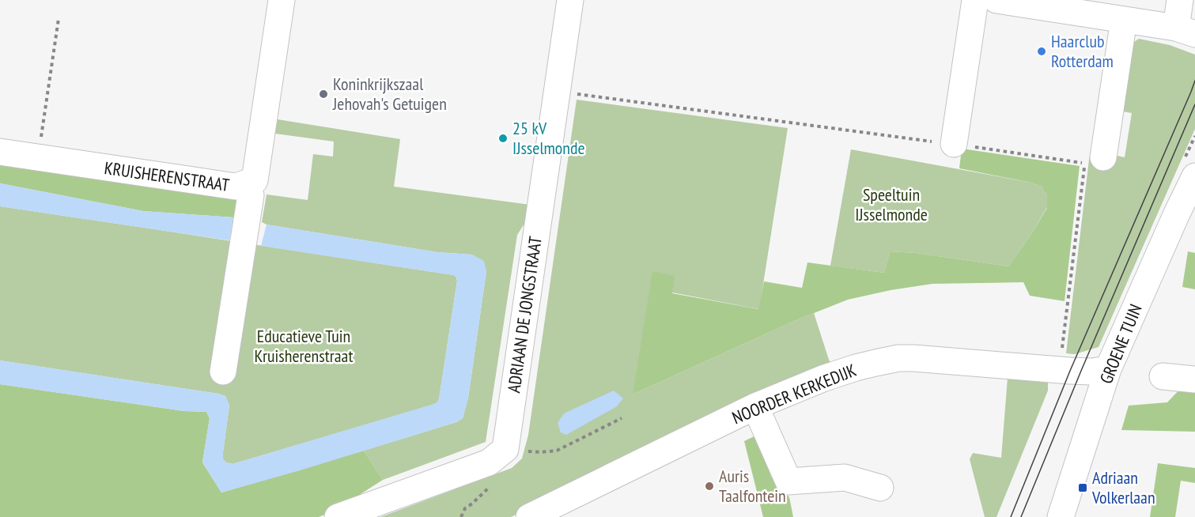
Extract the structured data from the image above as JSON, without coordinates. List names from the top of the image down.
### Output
{
  "streets": {
    "street": [
      "KRUISHERENSTRAAT",
      "ADRIAAN DE JONGSTRAAT",
      "GROENE TUIN",
      "NOORDER KERKEDIJK"
    ]
  },
  "crossings": [
    ["GROENE TUIN", "NOORDER KERKEDIJK"]
  ],
  "parks": ["Speeltuin IJsselmonde", "Educatieve Tuin Kruisherenstraat"],
  "places": {
    "other": [
      "Haarclub Rotterdam",
      "Koninkrijkszaal Jehovah's Getuigen",
      "25 kV IJsselmonde",
      "Auris Taalfontein"
    ],
    "transit": ["Adriaan Volkerlaan"]
  }
}
